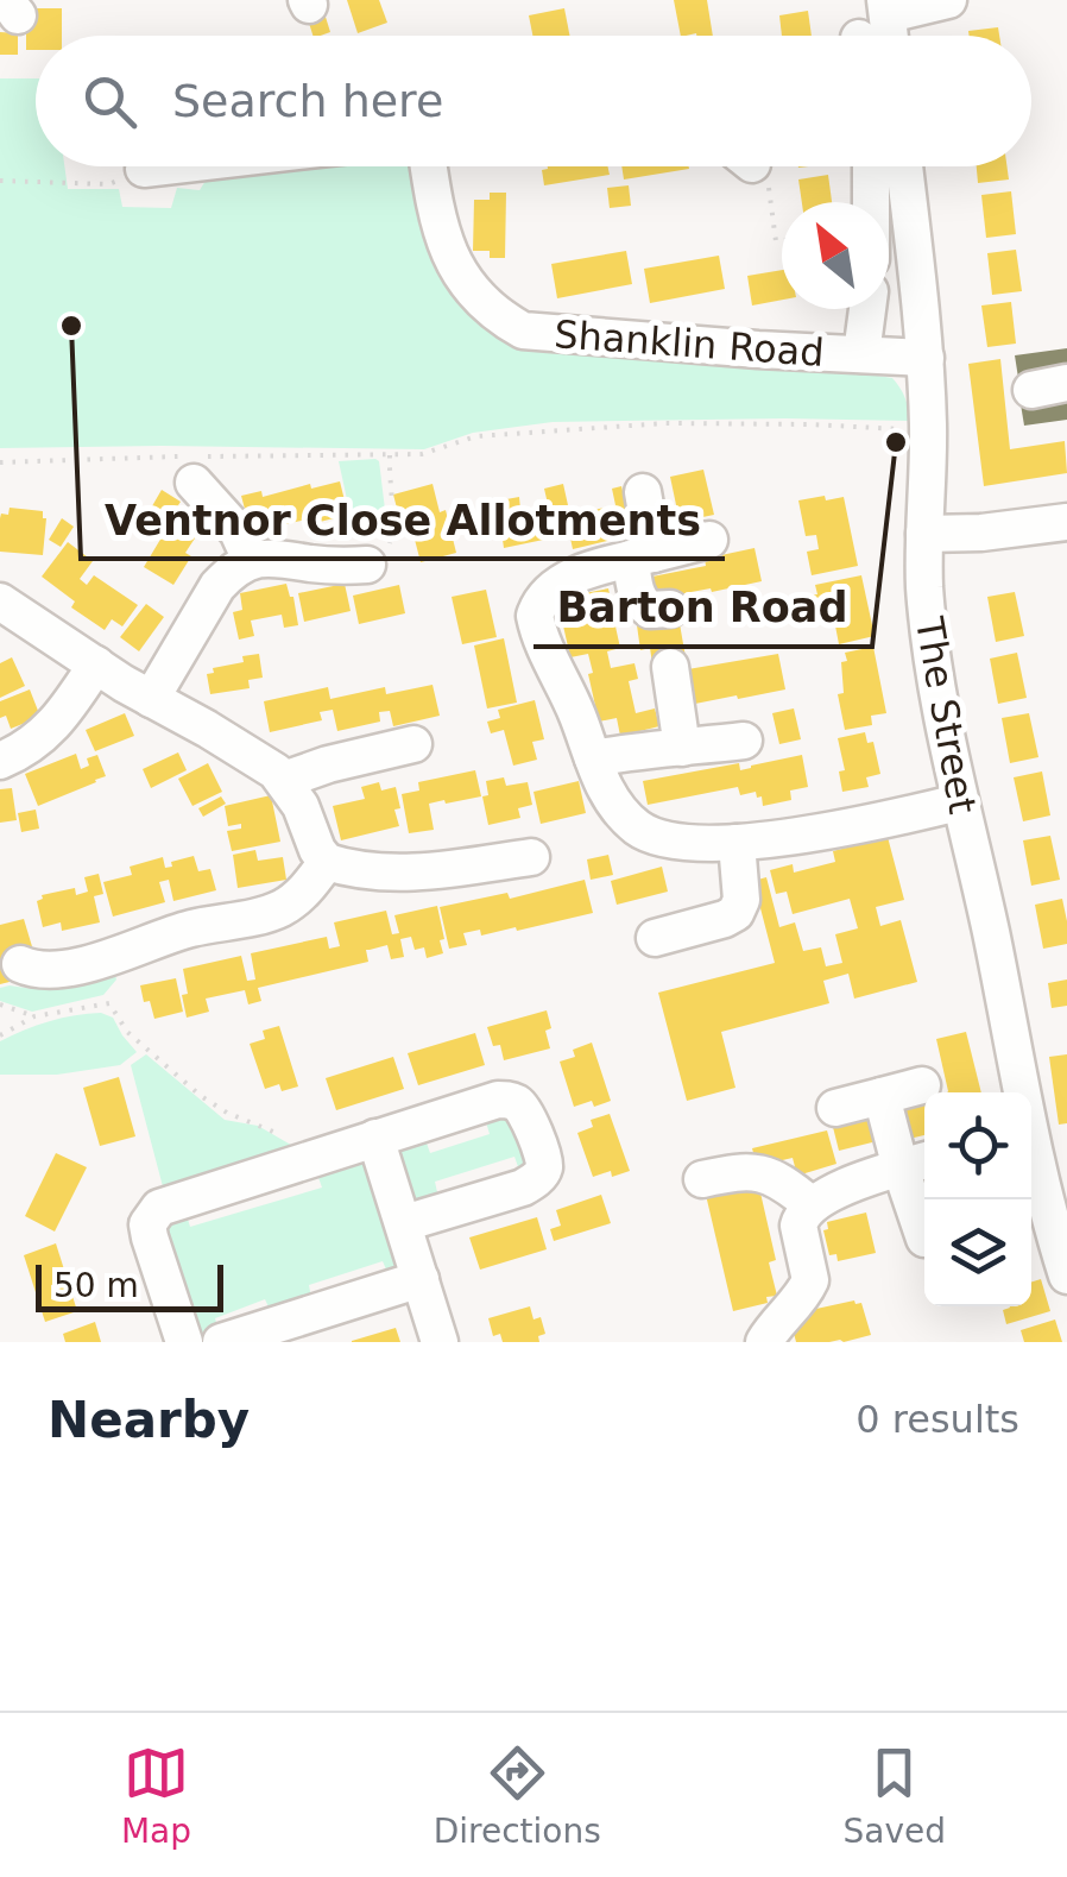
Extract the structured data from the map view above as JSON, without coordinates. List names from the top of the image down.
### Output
{
  "streets": {
    "street": ["Shanklin Road", "The Street"]
  },
  "crossings": [
    ["Shanklin Road", "The Street"]
  ],
  "places": ["Ventnor Close Allotments", "Barton Road"],
  "scale_bar": "50 m",
  "north": "top left",
  "page": {
    "search": "Search here",
    "scale": "50 m",
    "heading": ["Nearby", "0 results"],
    "nav": ["Map", "Directions", "Saved"]
  }
}
